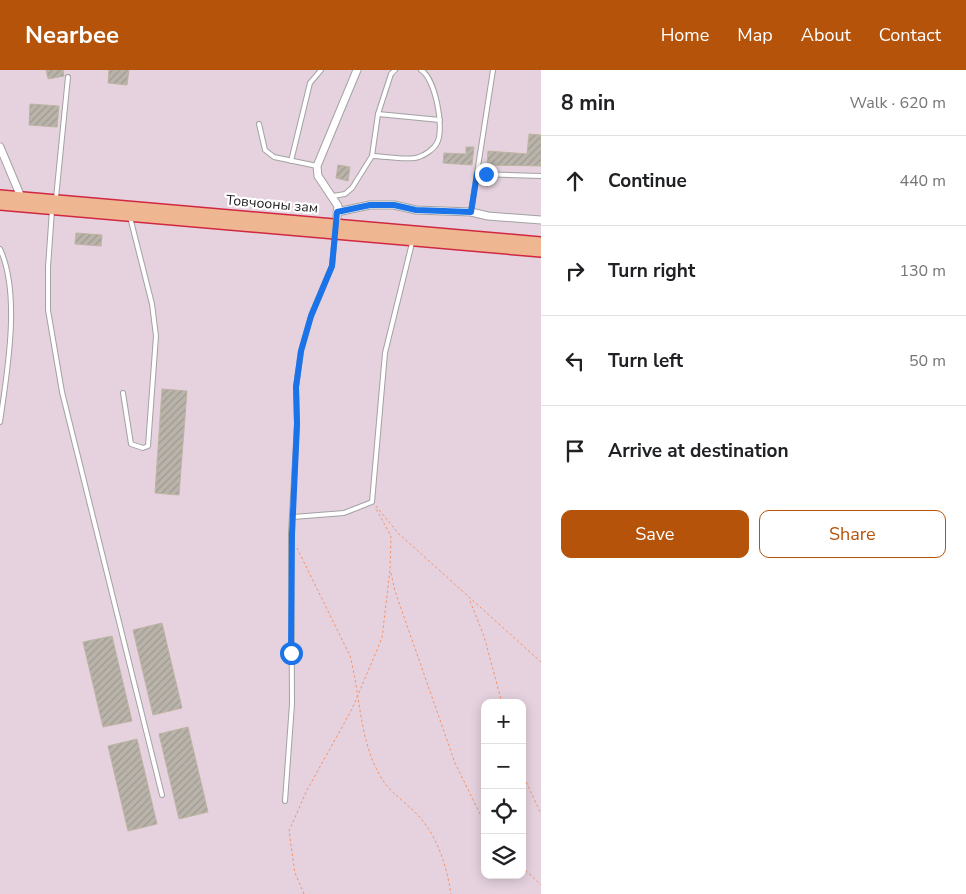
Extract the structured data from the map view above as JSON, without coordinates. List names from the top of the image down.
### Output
{
  "streets": {
    "highway": ["Товчооны зам"]
  },
  "page": {
    "header": "Nearbee",
    "nav": [
      "Home",
      "Map",
      "About",
      "Contact"
    ],
    "heading": ["8 min", "Walk · 620 m"],
    "list": [
      ["Continue", "440 m"],
      ["Turn right", "130 m"],
      ["Turn left", "50 m"],
      "Arrive at destination"
    ],
    "buttons": ["Save", "Share"],
    "map_buttons": ["+", "−"]
  }
}
